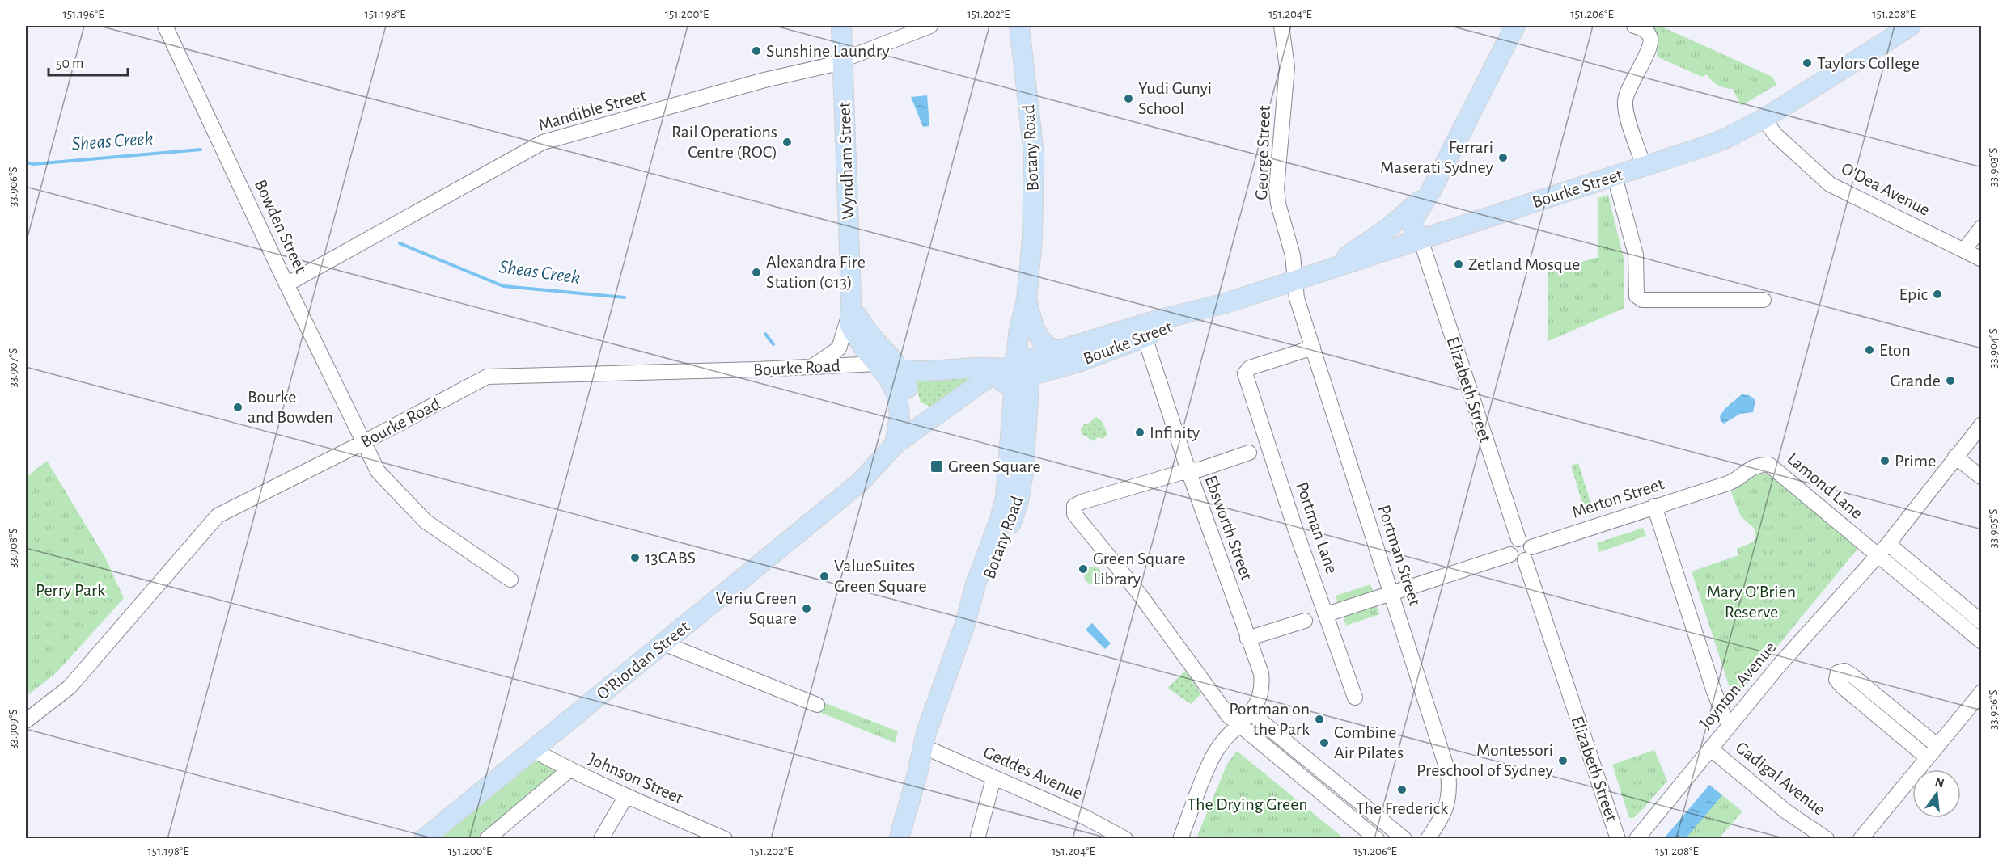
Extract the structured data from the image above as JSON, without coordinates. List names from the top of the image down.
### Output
{
  "streets": {
    "main road": [
      "Botany Road",
      "Wyndham Street",
      "Bourke Street",
      "Bourke Road",
      "Elizabeth Street",
      "O'Riordan Street"
    ],
    "street": [
      "Mandible Street",
      "George Street",
      "O'Dea Avenue",
      "Bowden Street",
      "Lamond Lane",
      "Merton Street",
      "Ebsworth Street",
      "Portman Lane",
      "Portman Street",
      "Joynton Avenue",
      "Geddes Avenue",
      "Johnson Street",
      "Gadigal Avenue"
    ]
  },
  "crossings": [
    ["Mandible Street", "Wyndham Street"],
    ["Mandible Street", "Bowden Street"],
    ["Botany Road", "Bourke Street"],
    ["Botany Road", "Bourke Road"],
    ["Botany Road", "O'Riordan Street"],
    ["Botany Road", "Geddes Avenue"],
    ["George Street", "Bourke Street"],
    ["George Street", "Portman Street"],
    ["Wyndham Street", "Bourke Road"],
    ["Wyndham Street", "O'Riordan Street"],
    ["Bourke Street", "O'Dea Avenue"],
    ["Bourke Street", "Bourke Road"],
    ["Bourke Street", "Elizabeth Street"],
    ["Bourke Street", "Ebsworth Street"],
    ["Bourke Street", "Portman Street"],
    ["Bourke Street", "O'Riordan Street"],
    ["Bowden Street", "Bourke Road"],
    ["Bourke Road", "O'Riordan Street"],
    ["Elizabeth Street", "Merton Street"],
    ["Lamond Lane", "Merton Street"],
    ["Lamond Lane", "Joynton Avenue"],
    ["Portman Lane", "Portman Street"],
    ["O'Riordan Street", "Johnson Street"],
    ["Joynton Avenue", "Gadigal Avenue"]
  ],
  "water": ["Sheas Creek"],
  "parks": ["Perry Park", "Mary O'Brien Reserve", "The Drying Green"],
  "places": {
    "other": [
      "Sunshine Laundry",
      "Taylors College",
      "Yudi Gunyi School",
      "Rail Operations Centre (ROC)",
      "Ferrari Maserati Sydney",
      "Zetland Mosque",
      "Alexandra Fire Station (013)",
      "Epic",
      "Eton",
      "Grande",
      "Bourke and Bowden",
      "Infinity",
      "Prime",
      "13CABS",
      "Green Square Library",
      "ValueSuites Green Square",
      "Veriu Green Square",
      "Portman on the Park",
      "Combine Air Pilates",
      "Montessori Preschool of Sydney",
      "The Frederick"
    ],
    "transit": ["Green Square"]
  },
  "scale_bar": "50 m",
  "north": "top",
  "coordinates": [
    "151.196°E",
    "151.198°E",
    "151.200°E",
    "151.202°E",
    "151.204°E",
    "151.206°E",
    "151.208°E",
    "33.903°S",
    "33.906°S",
    "33.904°S",
    "33.907°S",
    "33.905°S",
    "33.908°S",
    "33.909°S"
  ]
}
